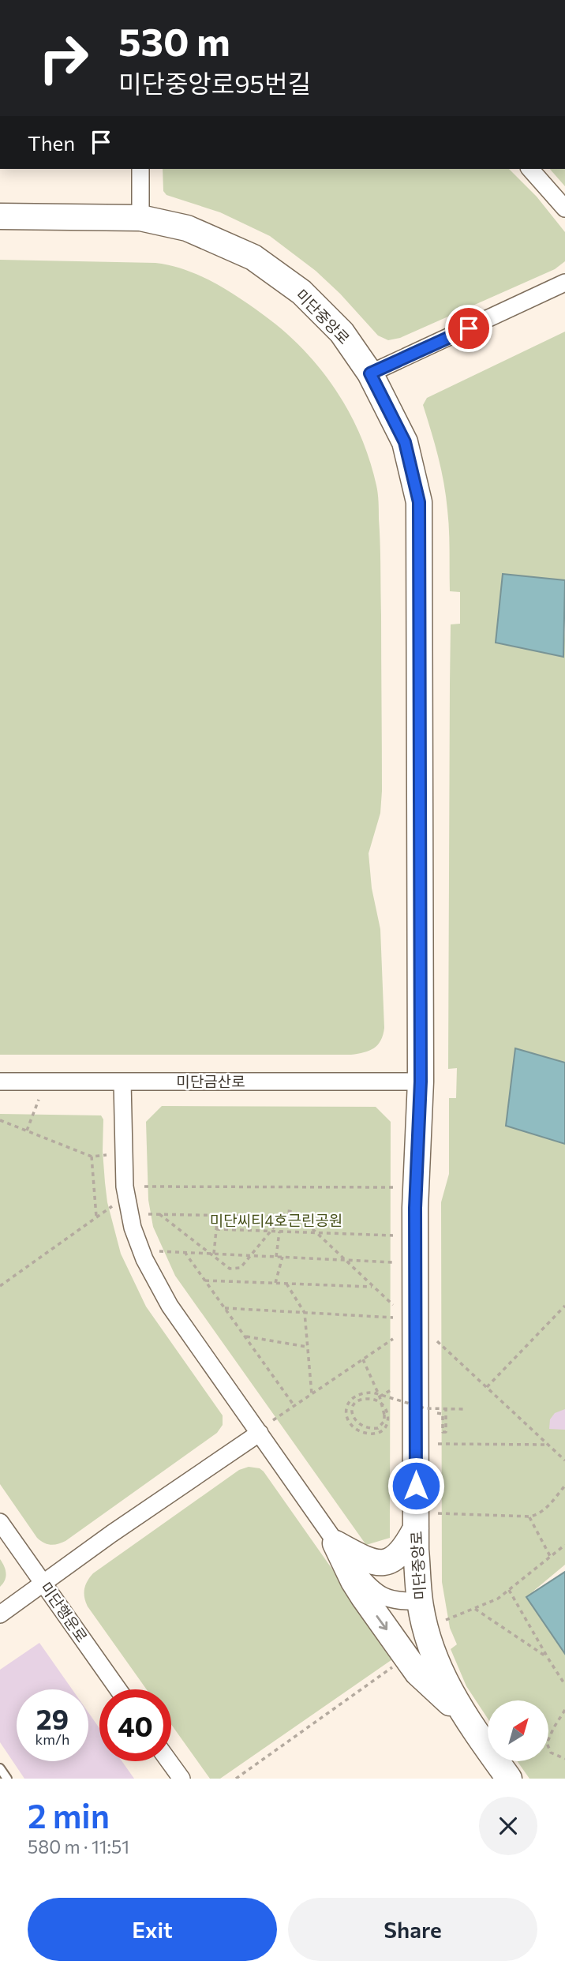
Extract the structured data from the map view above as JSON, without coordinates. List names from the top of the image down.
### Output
{
  "streets": {
    "street": ["미단중앙로", "미단금산로", "미단행운로"]
  },
  "crossings": [
    ["미단중앙로", "미단금산로"]
  ],
  "parks": ["미단씨티4호근린공원"],
  "north": "top right",
  "page": {
    "turn": ["530 m", "미단중앙로95번길"],
    "then": "Then",
    "speed": "29 km/h",
    "limit": "40",
    "heading": ["2 min", "580 m · 11:51"],
    "buttons": ["Exit", "Share"]
  }
}
